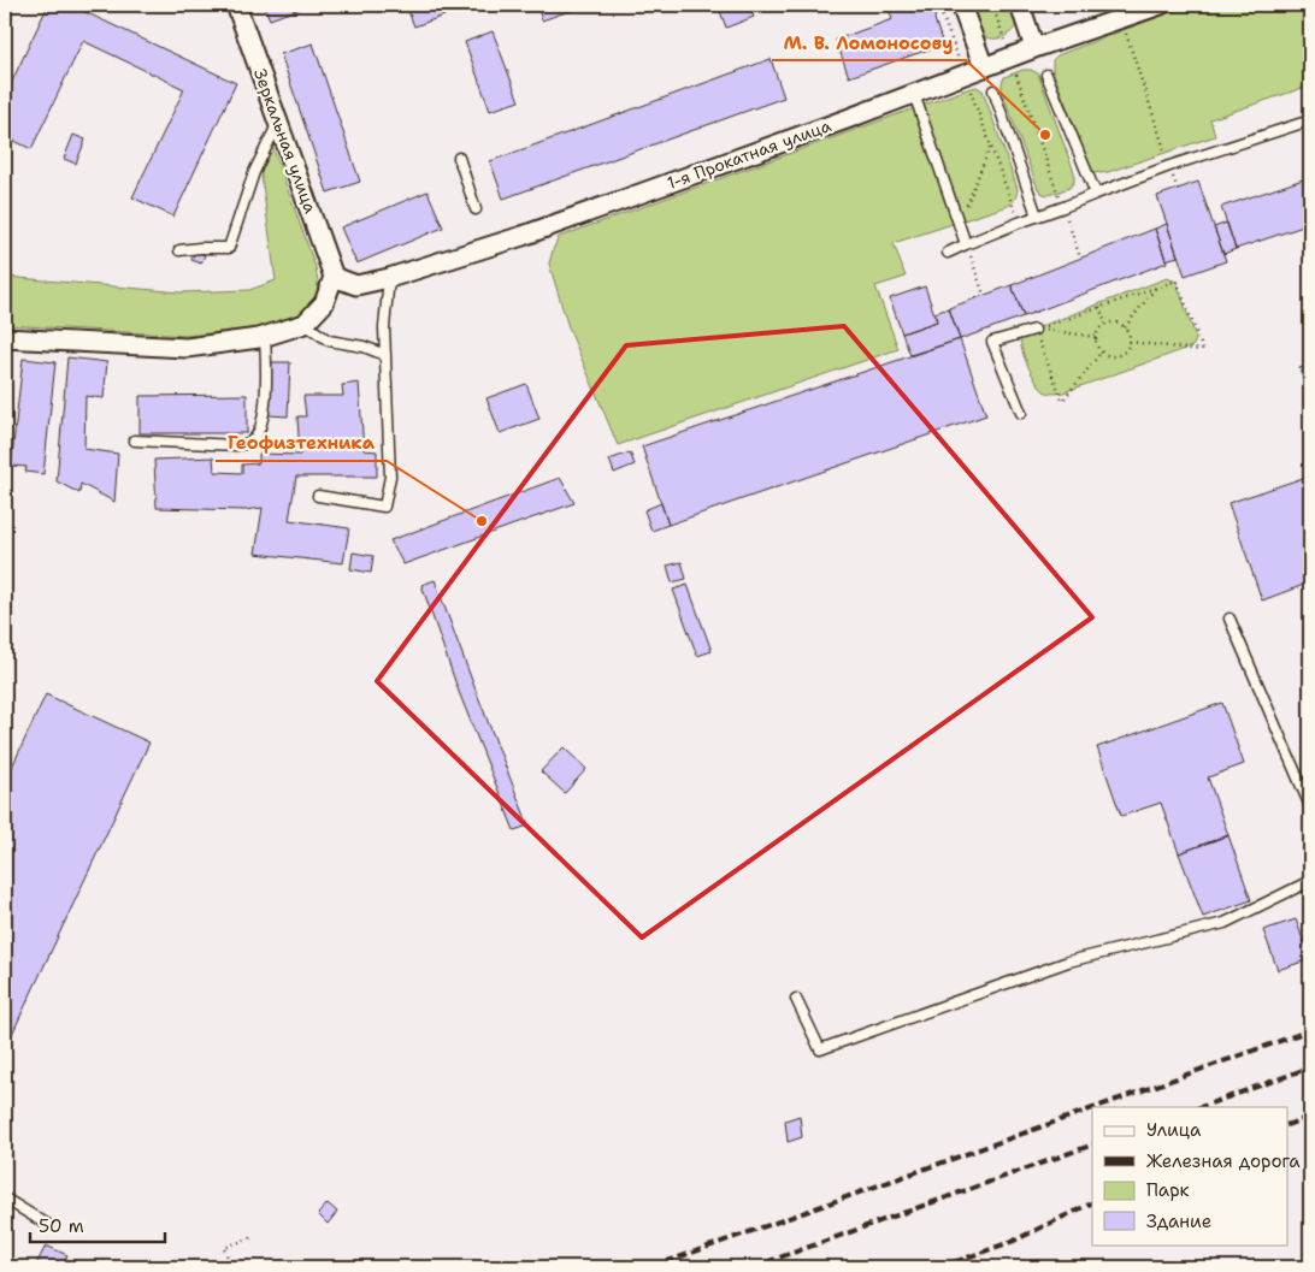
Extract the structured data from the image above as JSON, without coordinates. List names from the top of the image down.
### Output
{
  "streets": {
    "street": ["Зеркальная улица", "1-я Прокатная улица"]
  },
  "crossings": [
    ["Зеркальная улица", "1-я Прокатная улица"]
  ],
  "places": ["М. В. Ломоносову", "Геофизтехника"],
  "legend": [
    "Улица",
    "Железная дорога",
    "Парк",
    "Здание"
  ],
  "scale_bar": "50 m"
}
